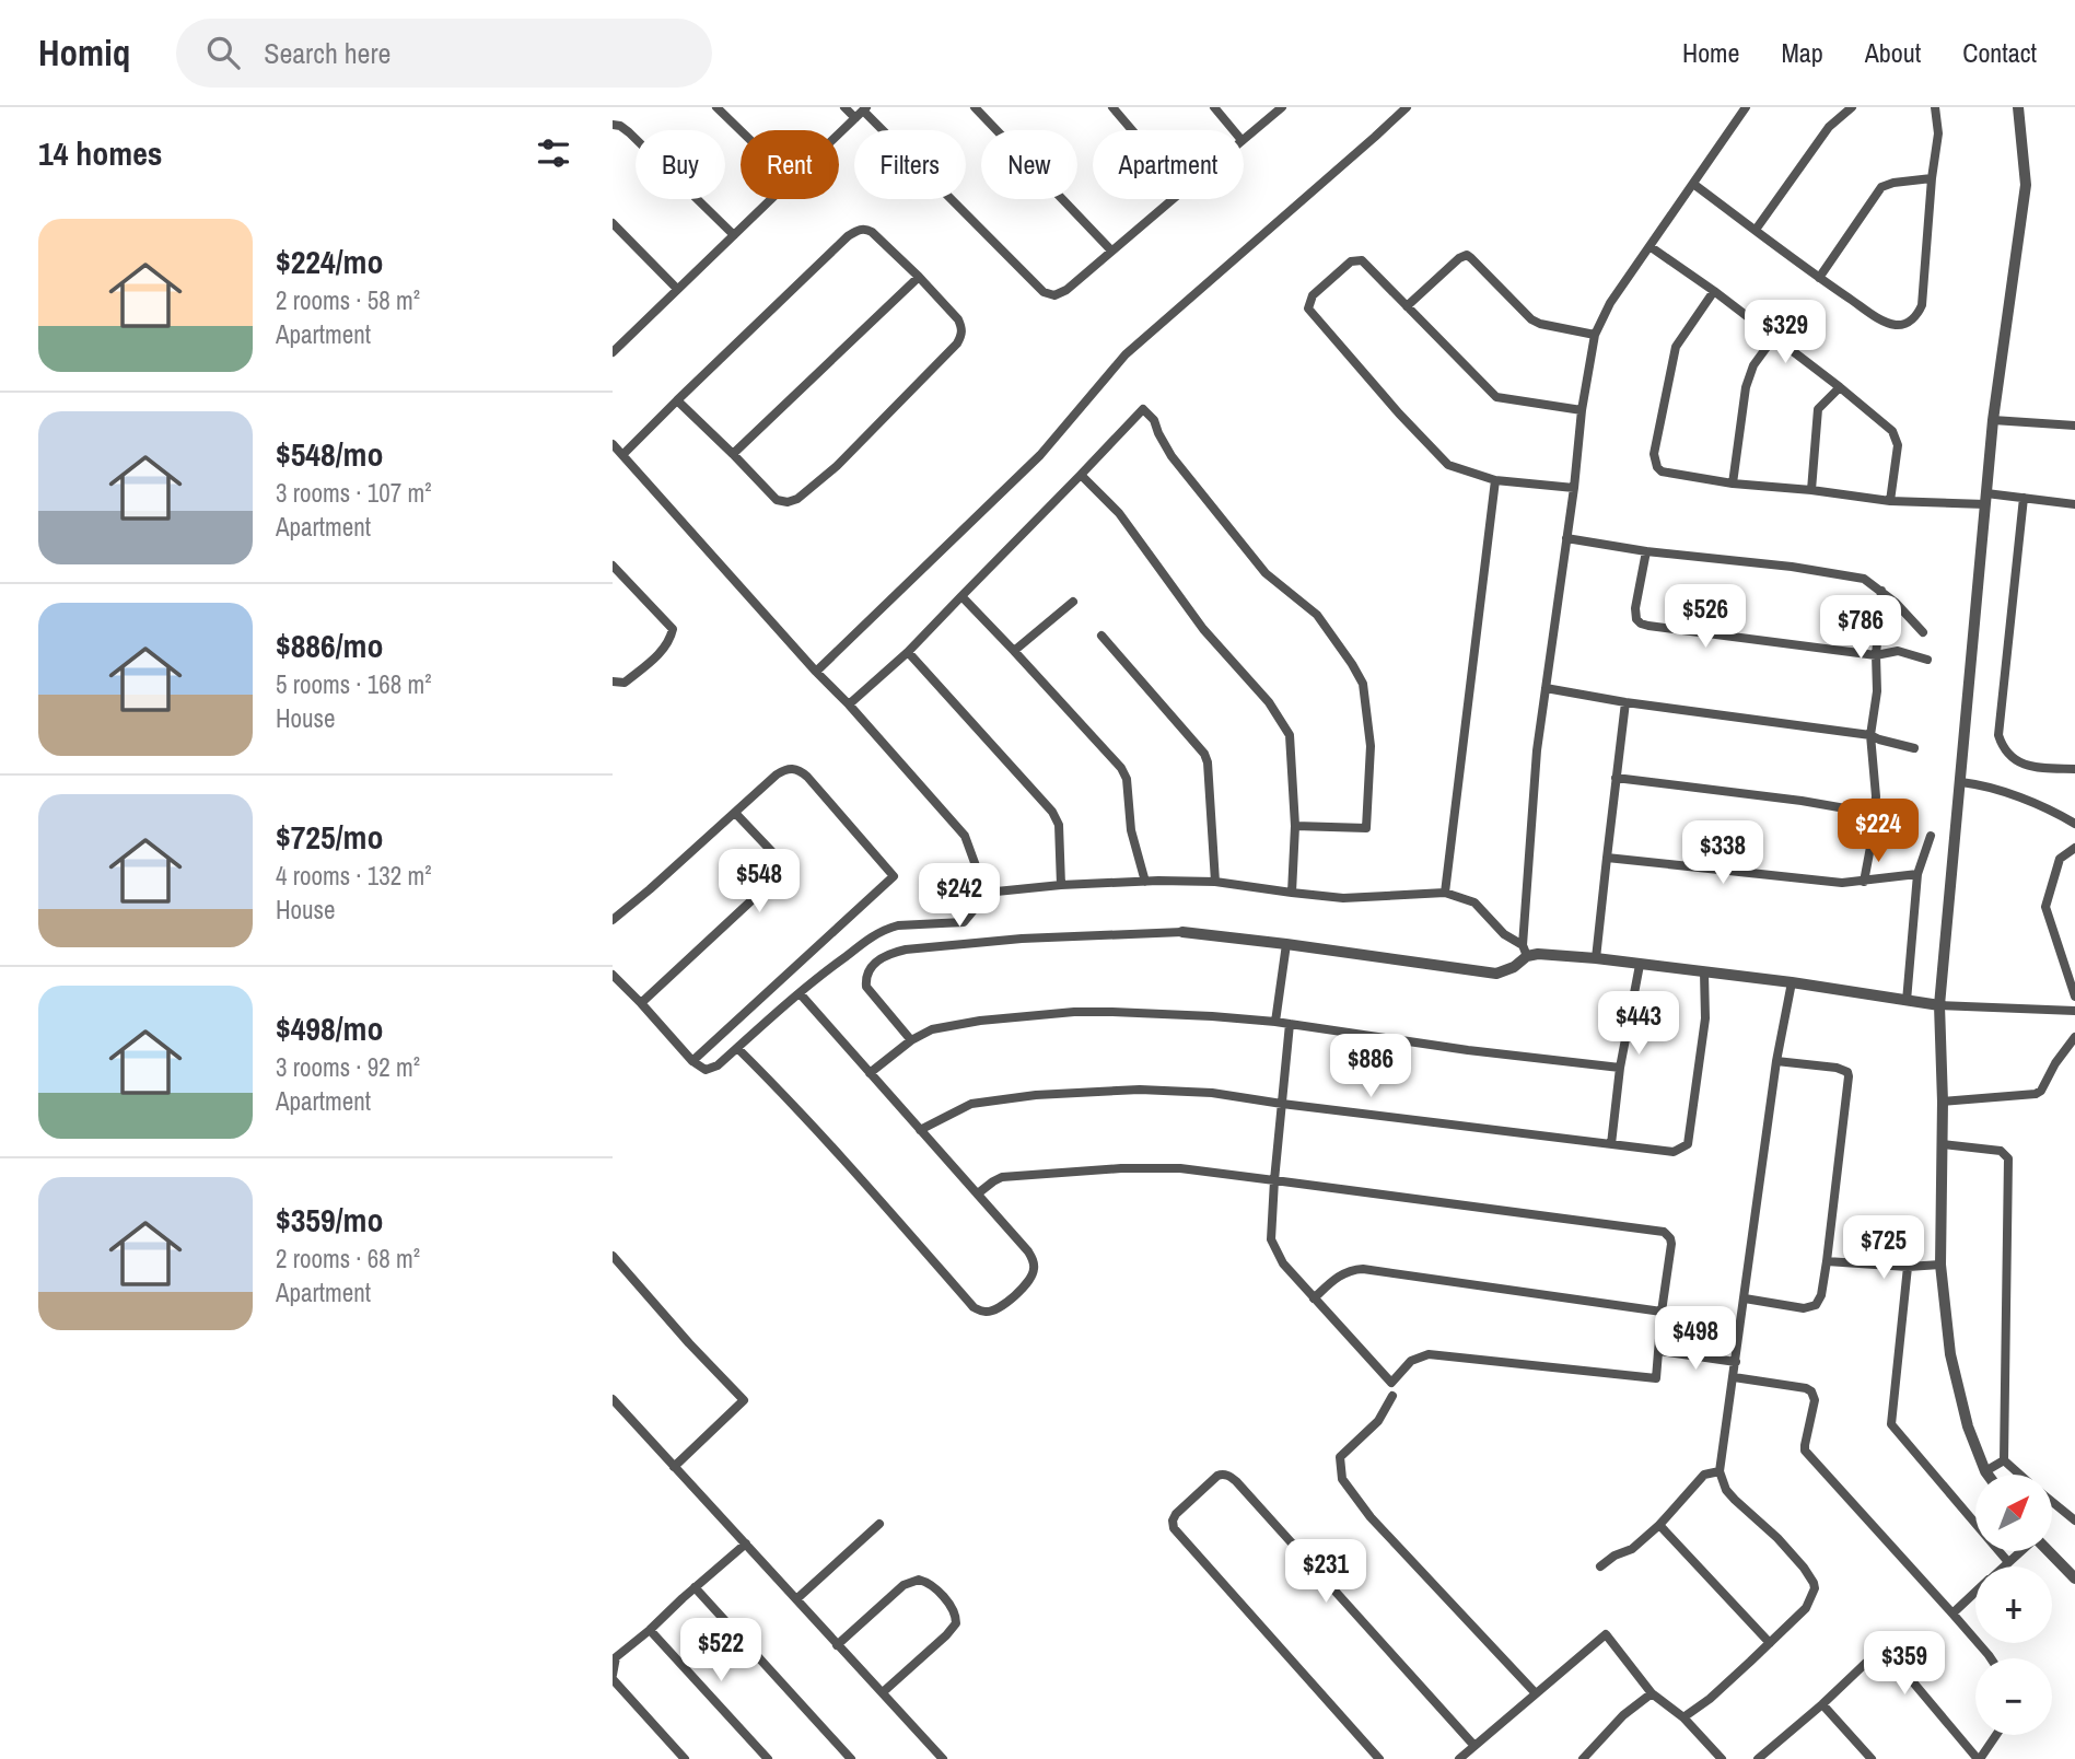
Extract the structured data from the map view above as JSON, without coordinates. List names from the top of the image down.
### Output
{
  "north": "top right",
  "page": {
    "header": "Homiq",
    "search": "Search here",
    "nav": [
      "Home",
      "Map",
      "About",
      "Contact"
    ],
    "heading": "14 homes",
    "chip": [
      "Buy",
      "Rent",
      "Filters",
      "New",
      "Apartment"
    ],
    "list": [
      {
        "name": "$224/mo",
        "note": "2 rooms · 58 m² · Apartment"
      },
      {
        "name": "$548/mo",
        "note": "3 rooms · 107 m² · Apartment"
      },
      {
        "name": "$886/mo",
        "note": "5 rooms · 168 m² · House"
      },
      {
        "name": "$725/mo",
        "note": "4 rooms · 132 m² · House"
      },
      {
        "name": "$498/mo",
        "note": "3 rooms · 92 m² · Apartment"
      },
      {
        "name": "$359/mo",
        "note": "2 rooms · 68 m² · Apartment"
      }
    ],
    "price": [
      "$329",
      "$526",
      "$786",
      "$224",
      "$338",
      "$548",
      "$242",
      "$443",
      "$886",
      "$725",
      "$498",
      "$231",
      "$522",
      "$359"
    ],
    "map_buttons": ["+", "−"]
  }
}
